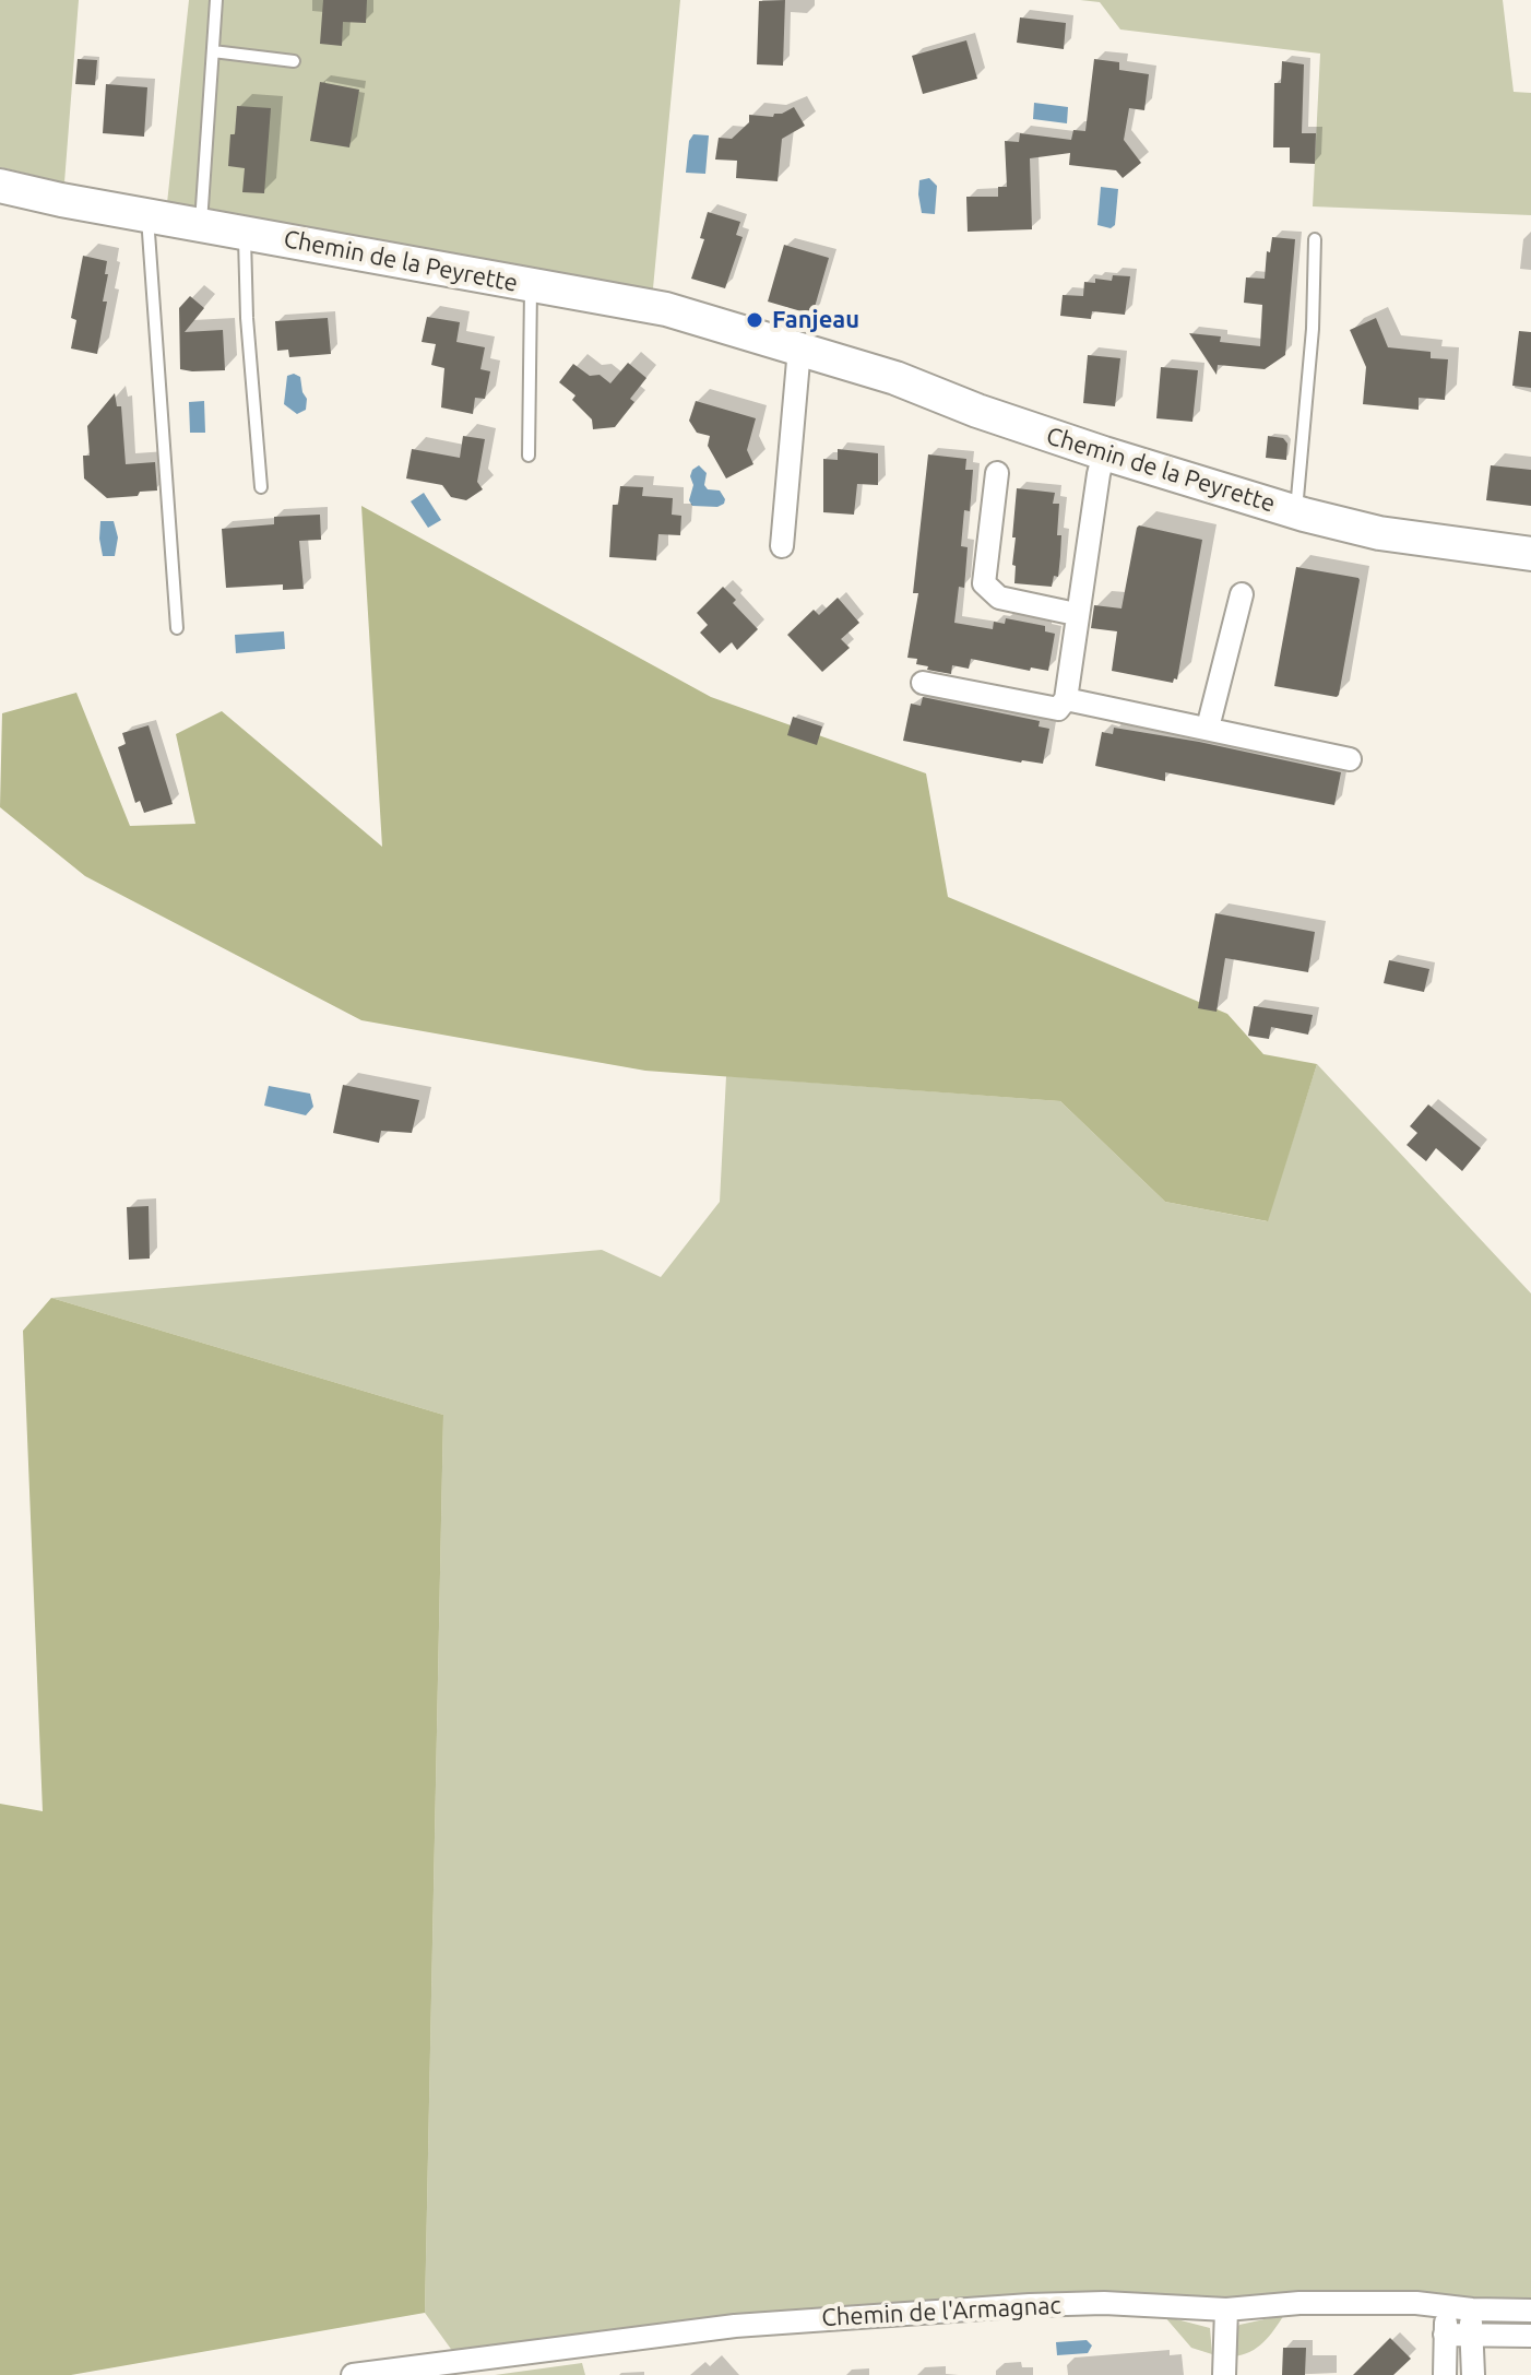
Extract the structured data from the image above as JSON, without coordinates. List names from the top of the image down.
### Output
{
  "streets": {
    "street": ["Chemin de la Peyrette", "Chemin de l'Armagnac"]
  },
  "places": ["Fanjeau"]
}
